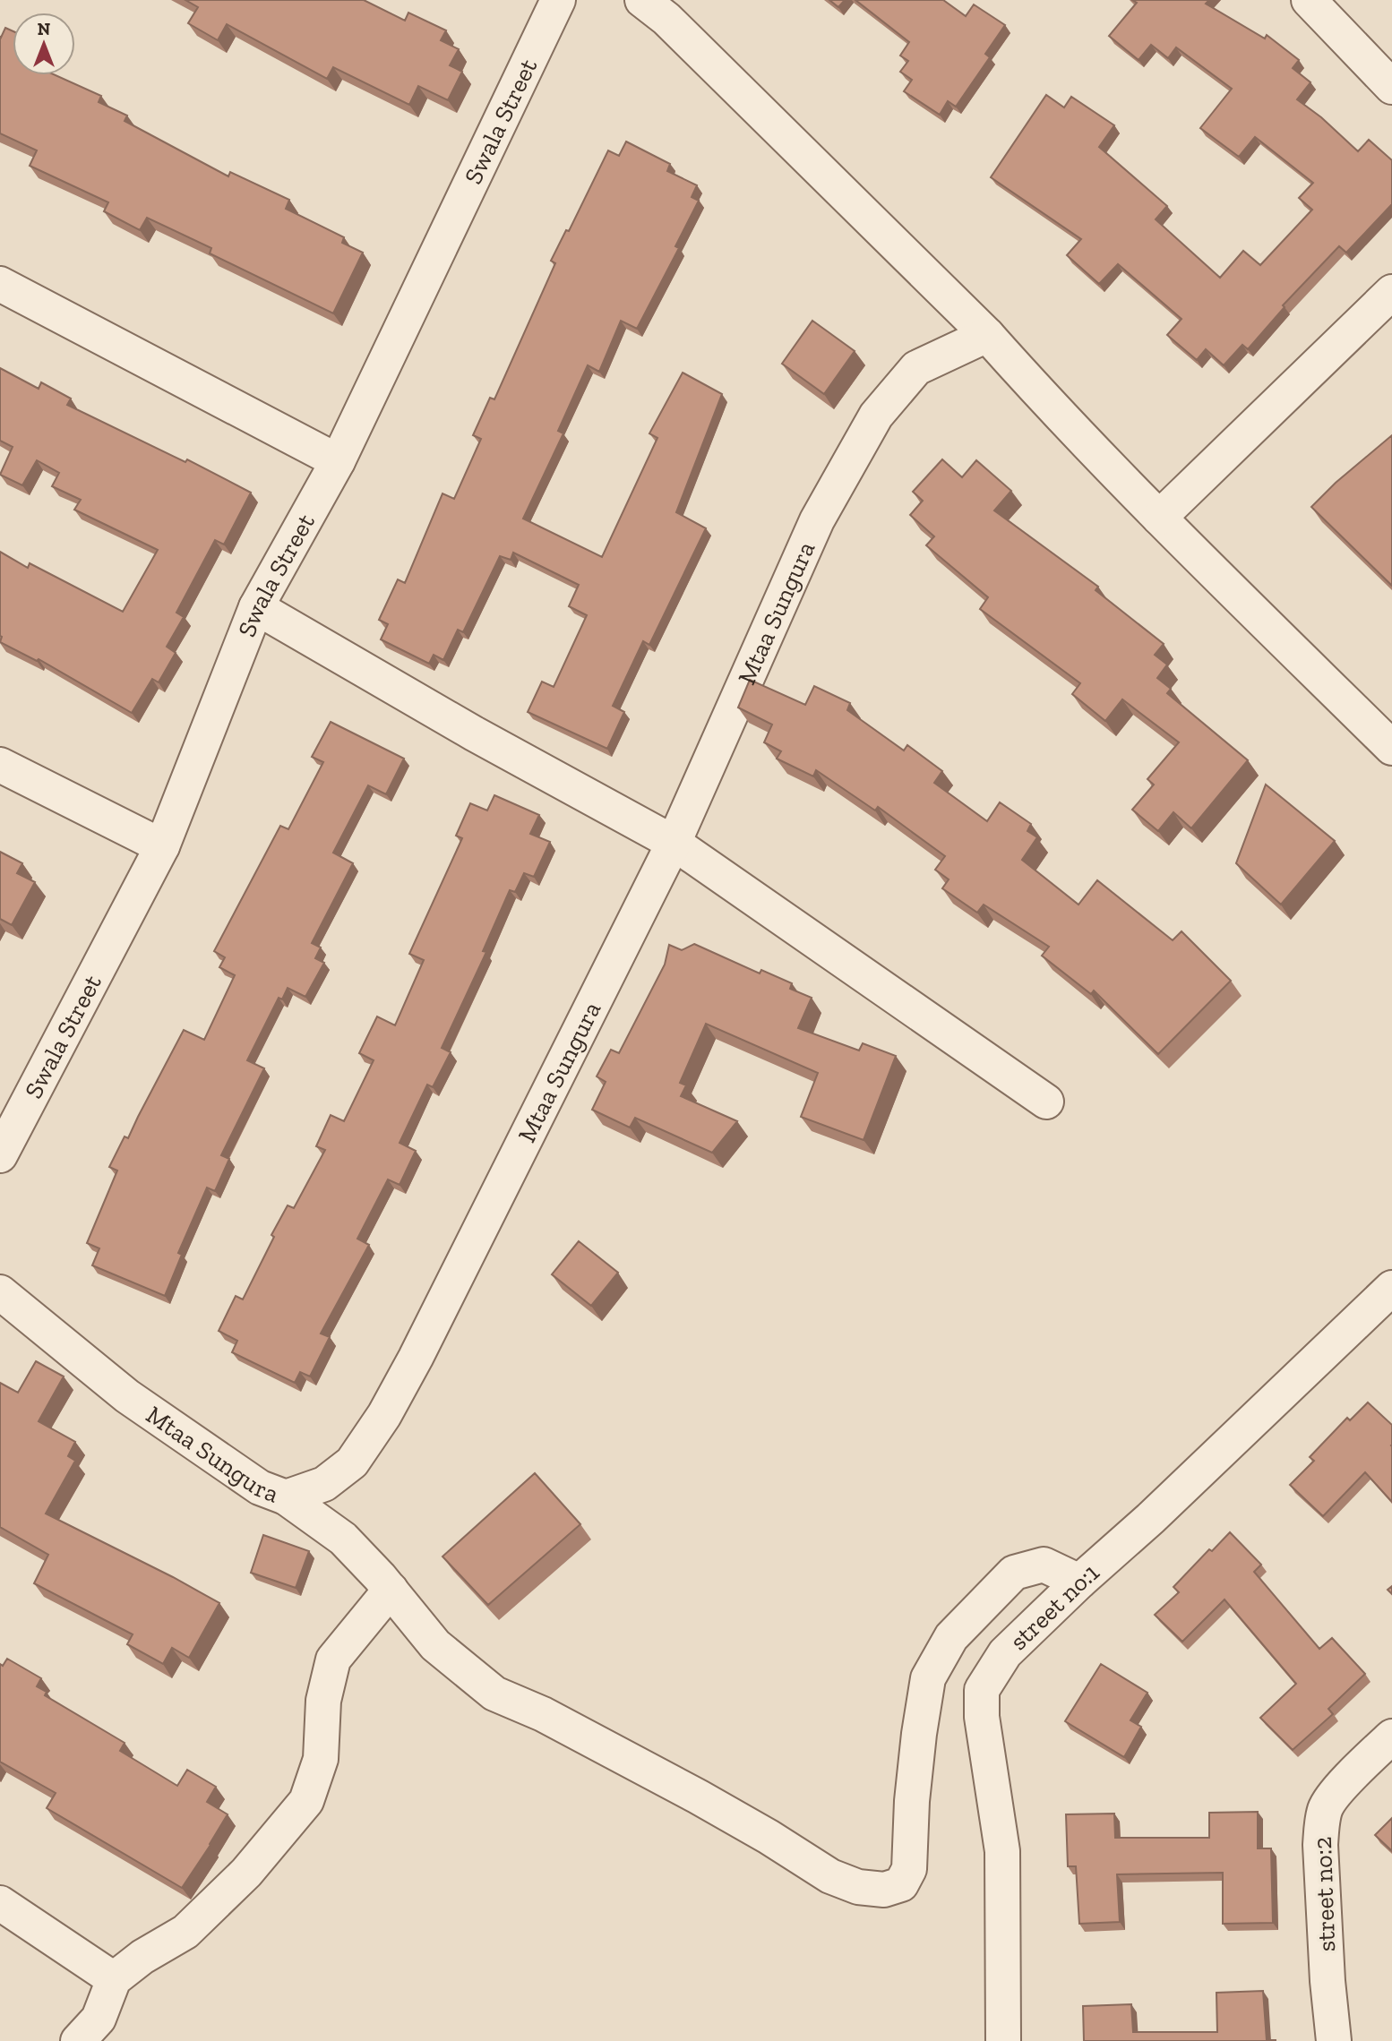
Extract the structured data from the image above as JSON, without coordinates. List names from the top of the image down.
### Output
{
  "streets": {
    "street": [
      "Swala Street",
      "Mtaa Sungura",
      "street no:1",
      "street no:2"
    ]
  },
  "north": "top"
}
